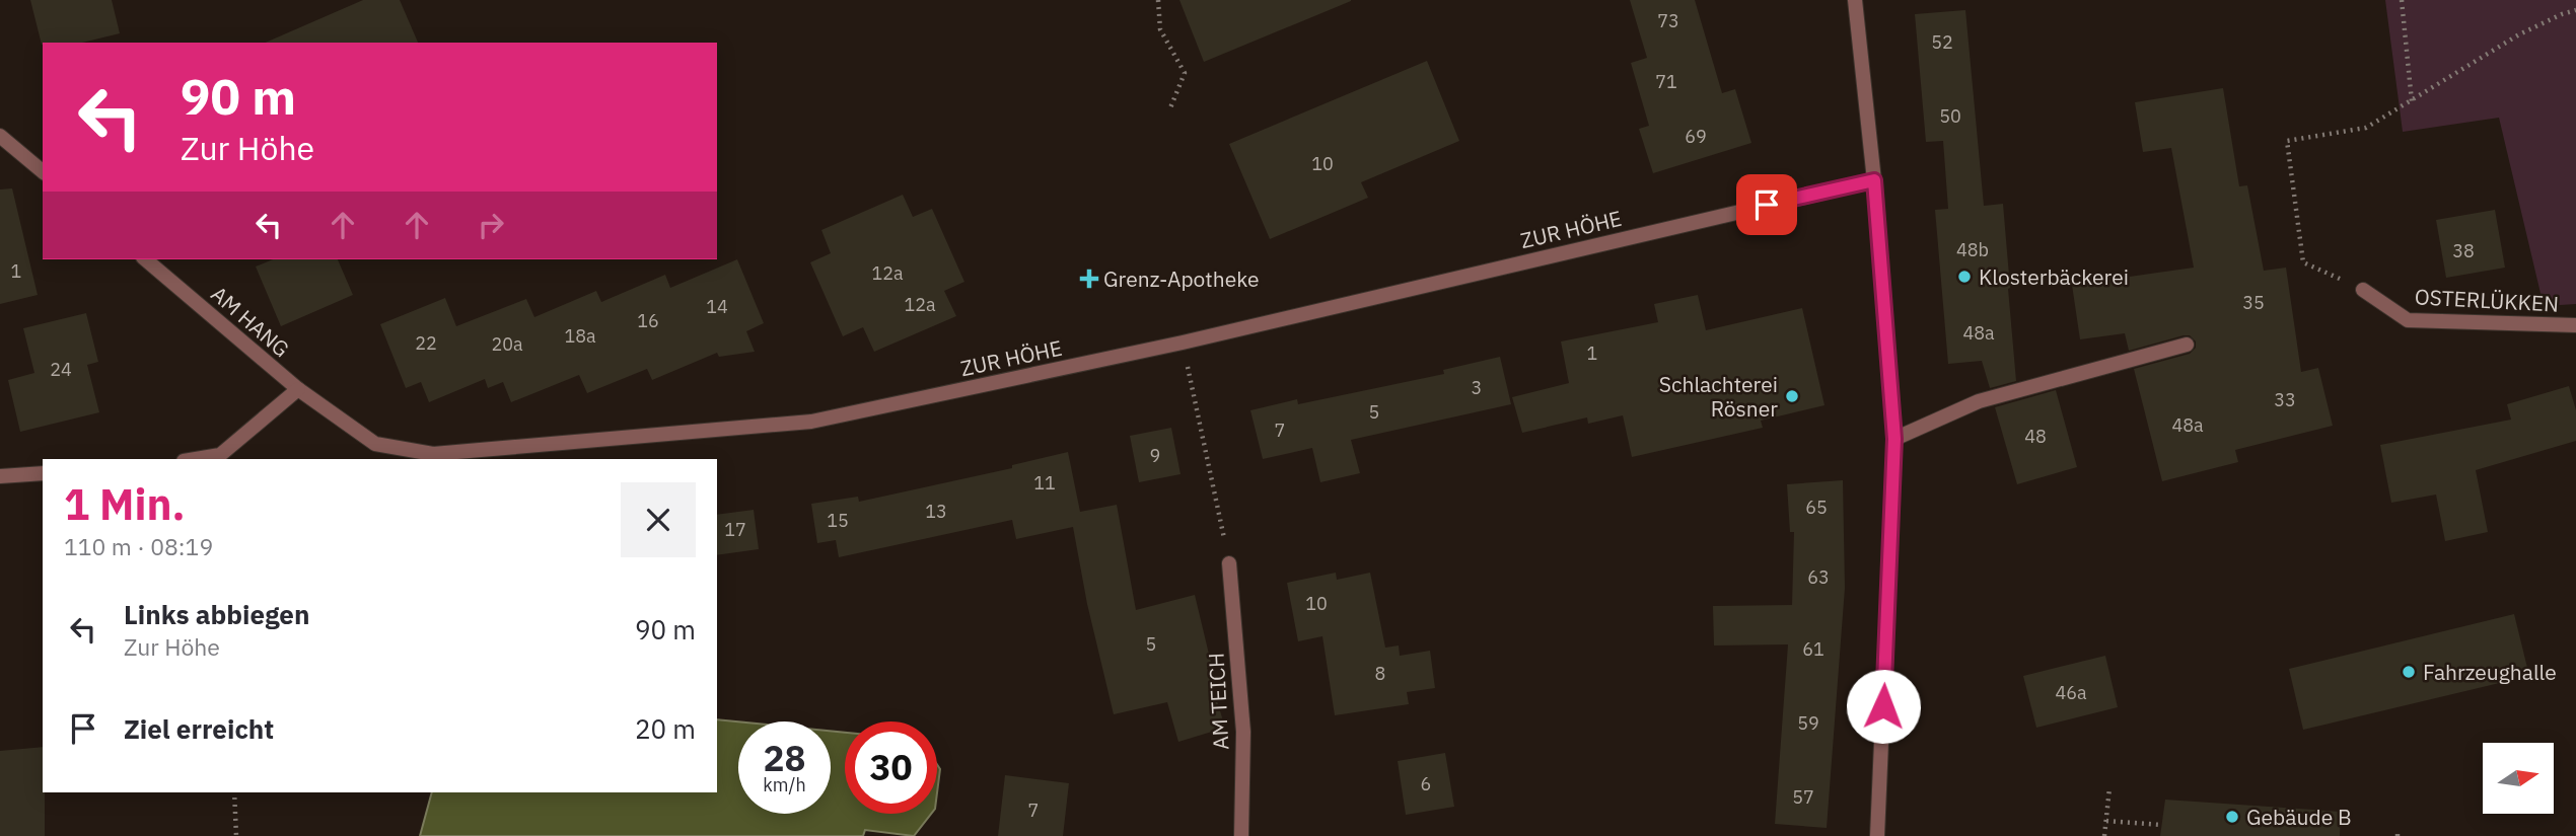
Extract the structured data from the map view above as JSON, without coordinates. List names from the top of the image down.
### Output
{
  "streets": {
    "street": [
      "ZUR HÖHE",
      "OSTERLÜKKEN",
      "AM HANG",
      "AM TEICH"
    ]
  },
  "crossings": [
    ["ZUR HÖHE", "AM HANG"]
  ],
  "places": {
    "other": [
      "Klosterbäckerei",
      "Schlachterei Rösner",
      "Fahrzeughalle",
      "Gebäude B"
    ],
    "health": ["Grenz-Apotheke"]
  },
  "house_numbers": [
    "73",
    "52",
    "71",
    "50",
    "69",
    "10",
    "48b",
    "38",
    "1",
    "12a",
    "35",
    "12a",
    "14",
    "16",
    "48a",
    "18a",
    "22",
    "20a",
    "1",
    "24",
    "3",
    "33",
    "5",
    "48a",
    "7",
    "48",
    "9",
    "11",
    "65",
    "13",
    "15",
    "17",
    "63",
    "10",
    "5",
    "61",
    "8",
    "46a",
    "59",
    "6",
    "57",
    "7"
  ],
  "north": "right",
  "page": {
    "turn": ["90 m", "Zur Höhe"],
    "heading": ["1 Min.", "110 m · 08:19"],
    "list": [
      {
        "name": "Links abbiegen",
        "note": "Zur Höhe",
        "value": "90 m"
      },
      {
        "name": "Ziel erreicht",
        "value": "20 m"
      }
    ],
    "speed": "28 km/h",
    "limit": "30"
  }
}
